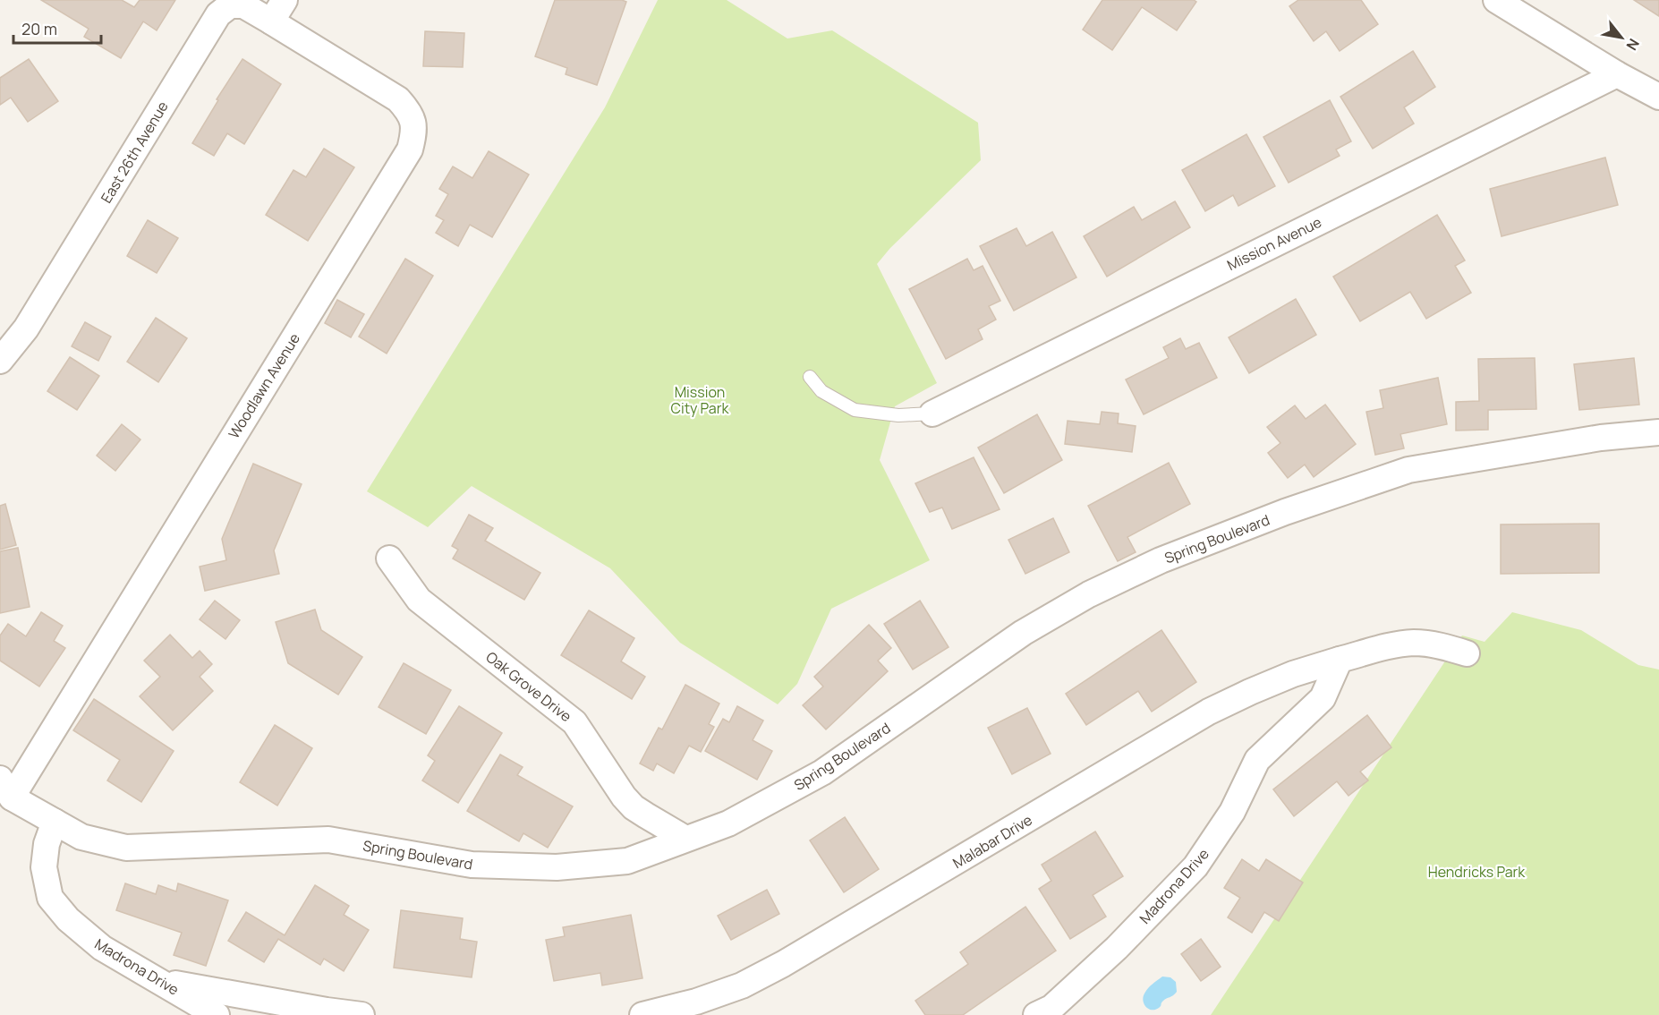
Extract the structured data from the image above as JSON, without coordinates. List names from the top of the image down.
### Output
{
  "streets": {
    "street": [
      "East 26th Avenue",
      "Mission Avenue",
      "Woodlawn Avenue",
      "Spring Boulevard",
      "Oak Grove Drive",
      "Malabar Drive",
      "Madrona Drive"
    ]
  },
  "crossings": [
    ["East 26th Avenue", "Woodlawn Avenue"],
    ["Woodlawn Avenue", "Spring Boulevard"],
    ["Spring Boulevard", "Oak Grove Drive"],
    ["Spring Boulevard", "Madrona Drive"],
    ["Malabar Drive", "Madrona Drive"]
  ],
  "parks": ["Mission City Park", "Hendricks Park"],
  "scale_bar": "20 m",
  "north": "bottom right"
}
